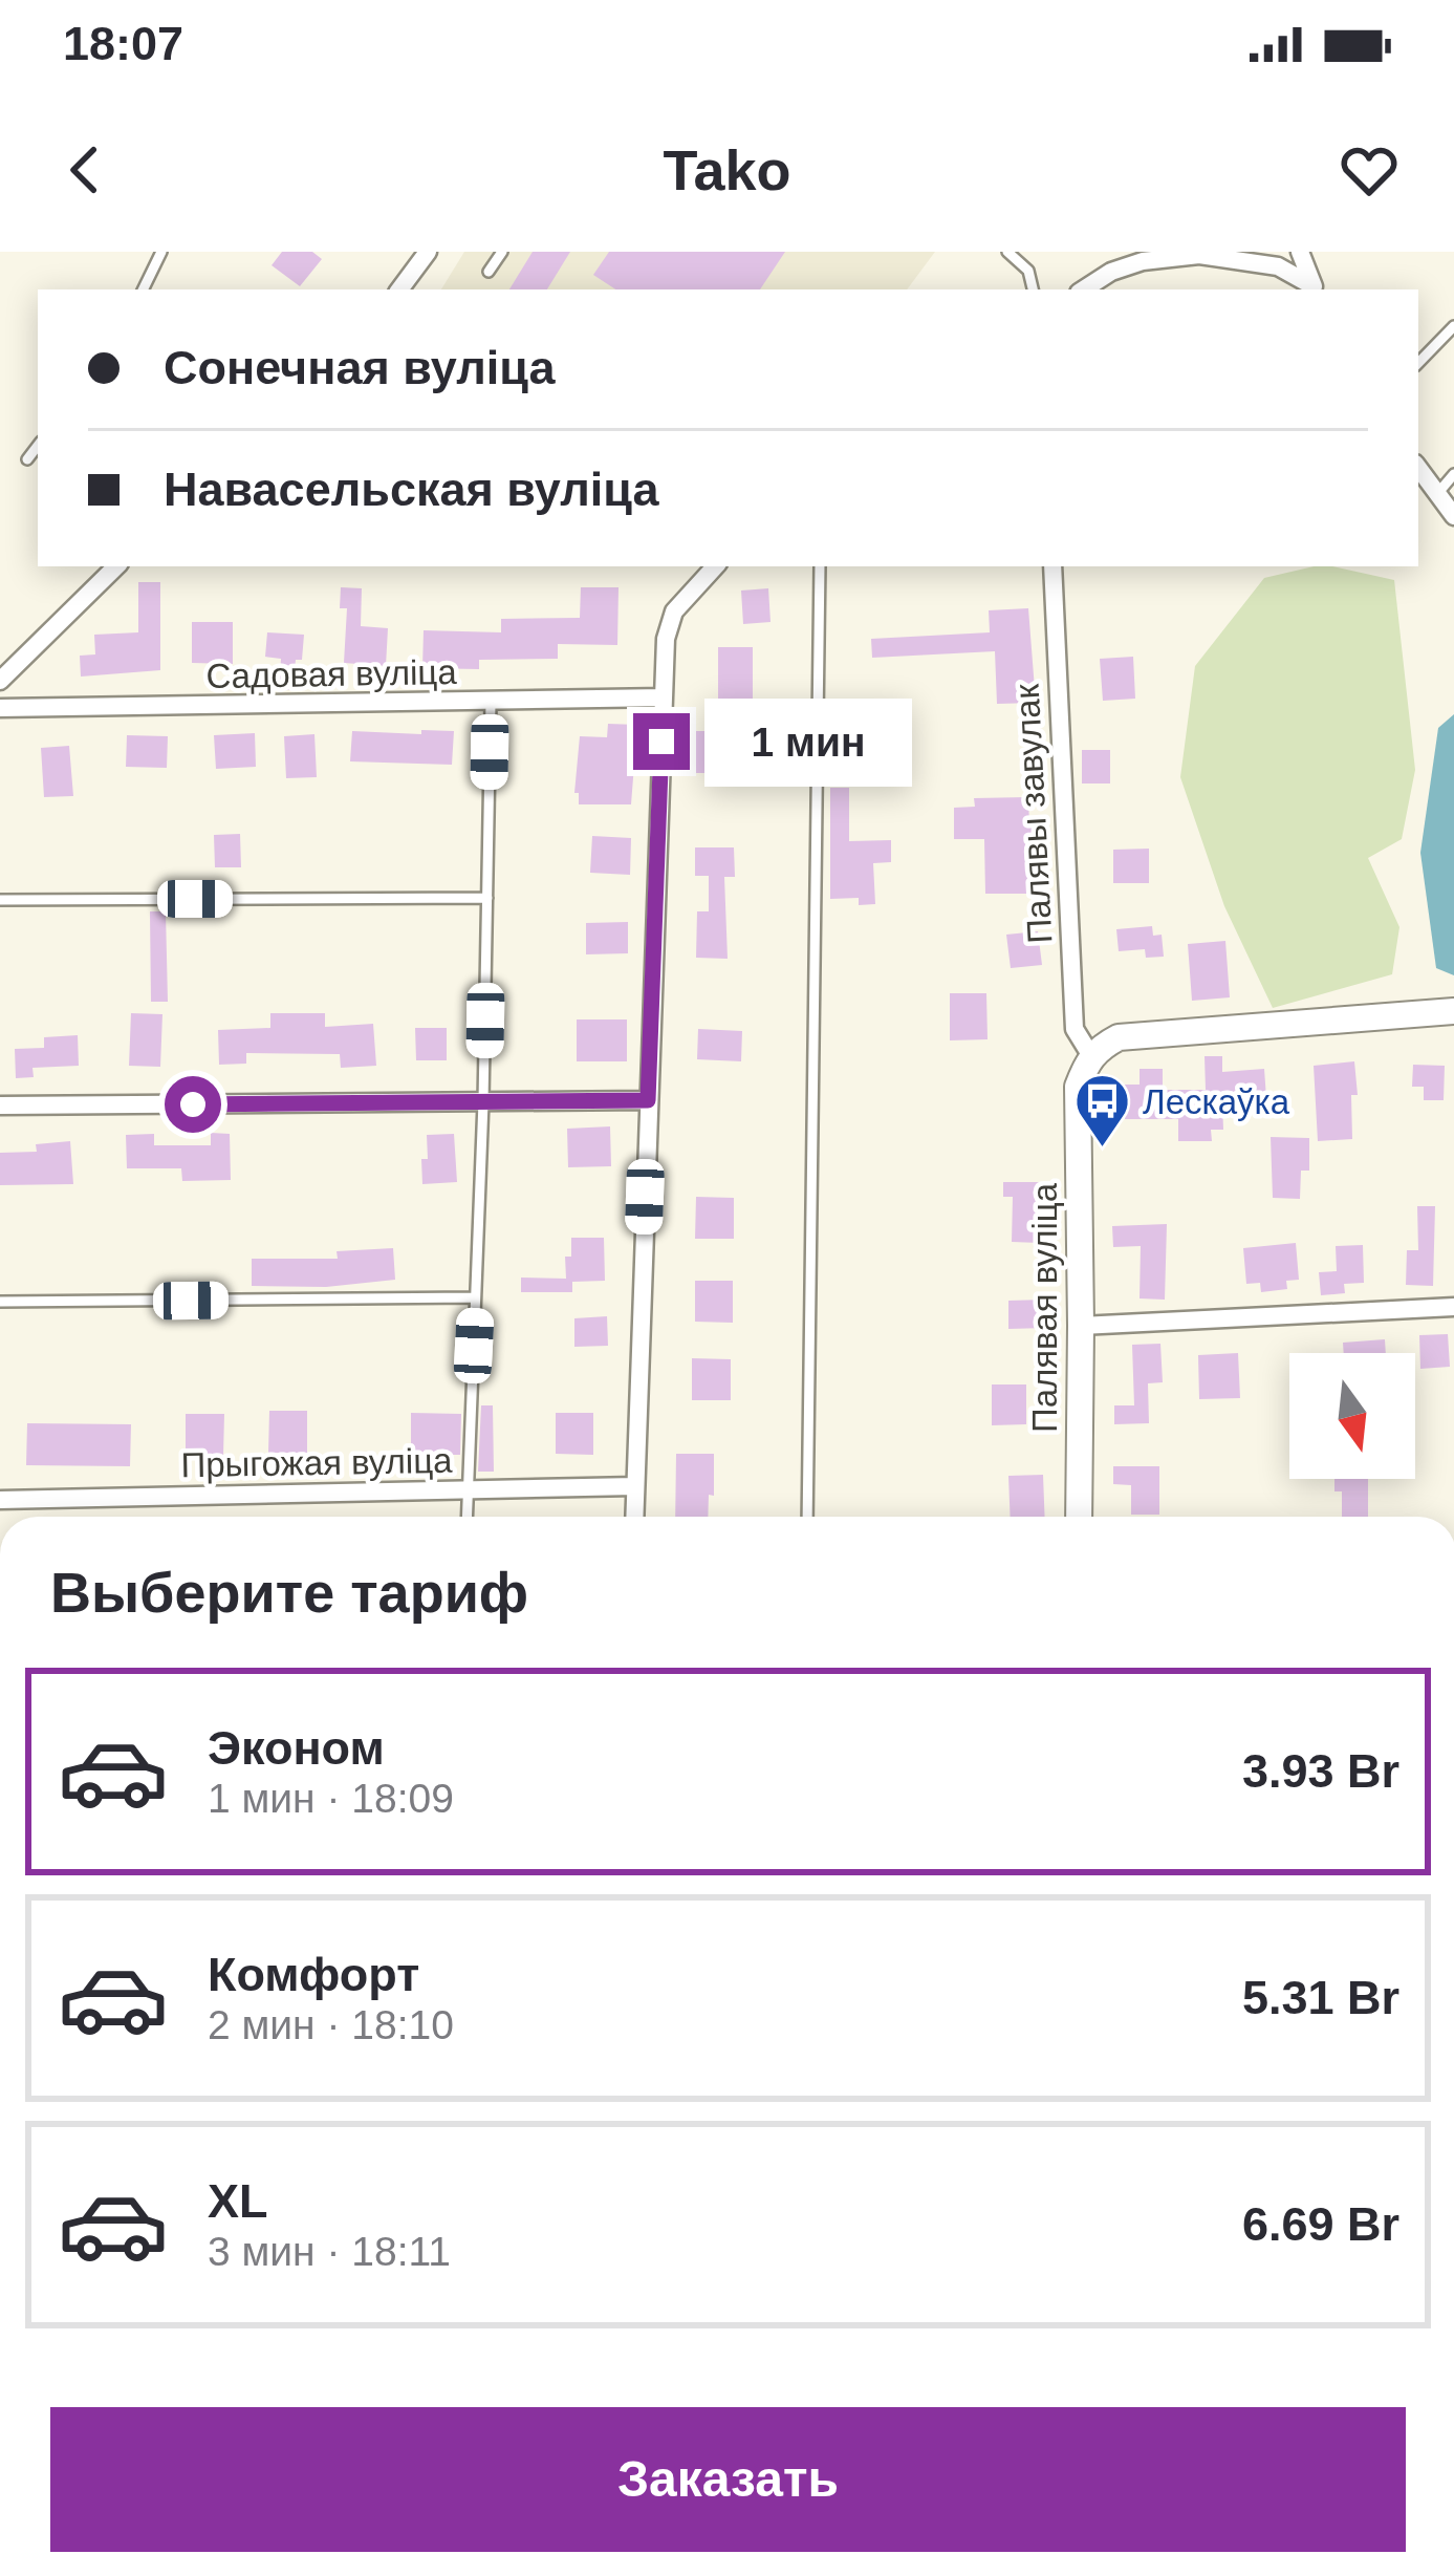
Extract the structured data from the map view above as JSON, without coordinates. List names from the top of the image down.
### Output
{
  "streets": {
    "main road": ["Палявая вуліца"],
    "street": ["Садовая вуліца", "Палявы завулак", "Прыгожая вуліца"]
  },
  "crossings": [
    ["Палявы завулак", "Палявая вуліца"]
  ],
  "places": {
    "bus stop": ["Лескаўка"]
  },
  "north": "bottom",
  "page": {
    "status": "18:07",
    "header": "Tako",
    "banner": ["Сонечная вуліца", "Навасельская вуліца"],
    "bubble": "1 мин",
    "heading": "Выберите тариф",
    "list": [
      {
        "name": "Эконом",
        "note": "1 мин · 18:09",
        "value": "3.93 Br"
      },
      {
        "name": "Комфорт",
        "note": "2 мин · 18:10",
        "value": "5.31 Br"
      },
      {
        "name": "XL",
        "note": "3 мин · 18:11",
        "value": "6.69 Br"
      }
    ],
    "buttons": "Заказать"
  }
}
